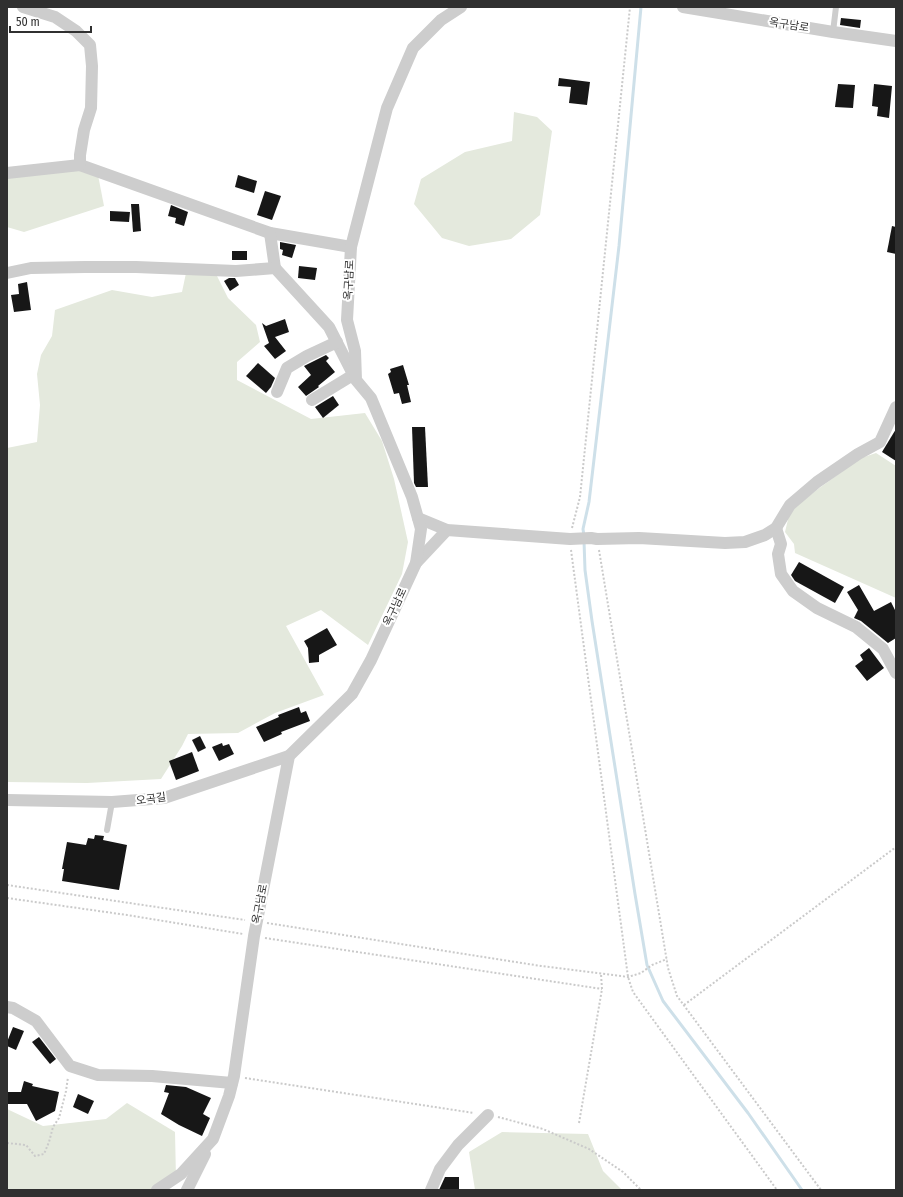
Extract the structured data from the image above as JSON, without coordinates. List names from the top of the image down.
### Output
{
  "streets": {
    "street": ["옥구남로", "오곡길"]
  },
  "crossings": [
    ["옥구남로", "오곡길"]
  ],
  "scale_bar": "50 m"
}
